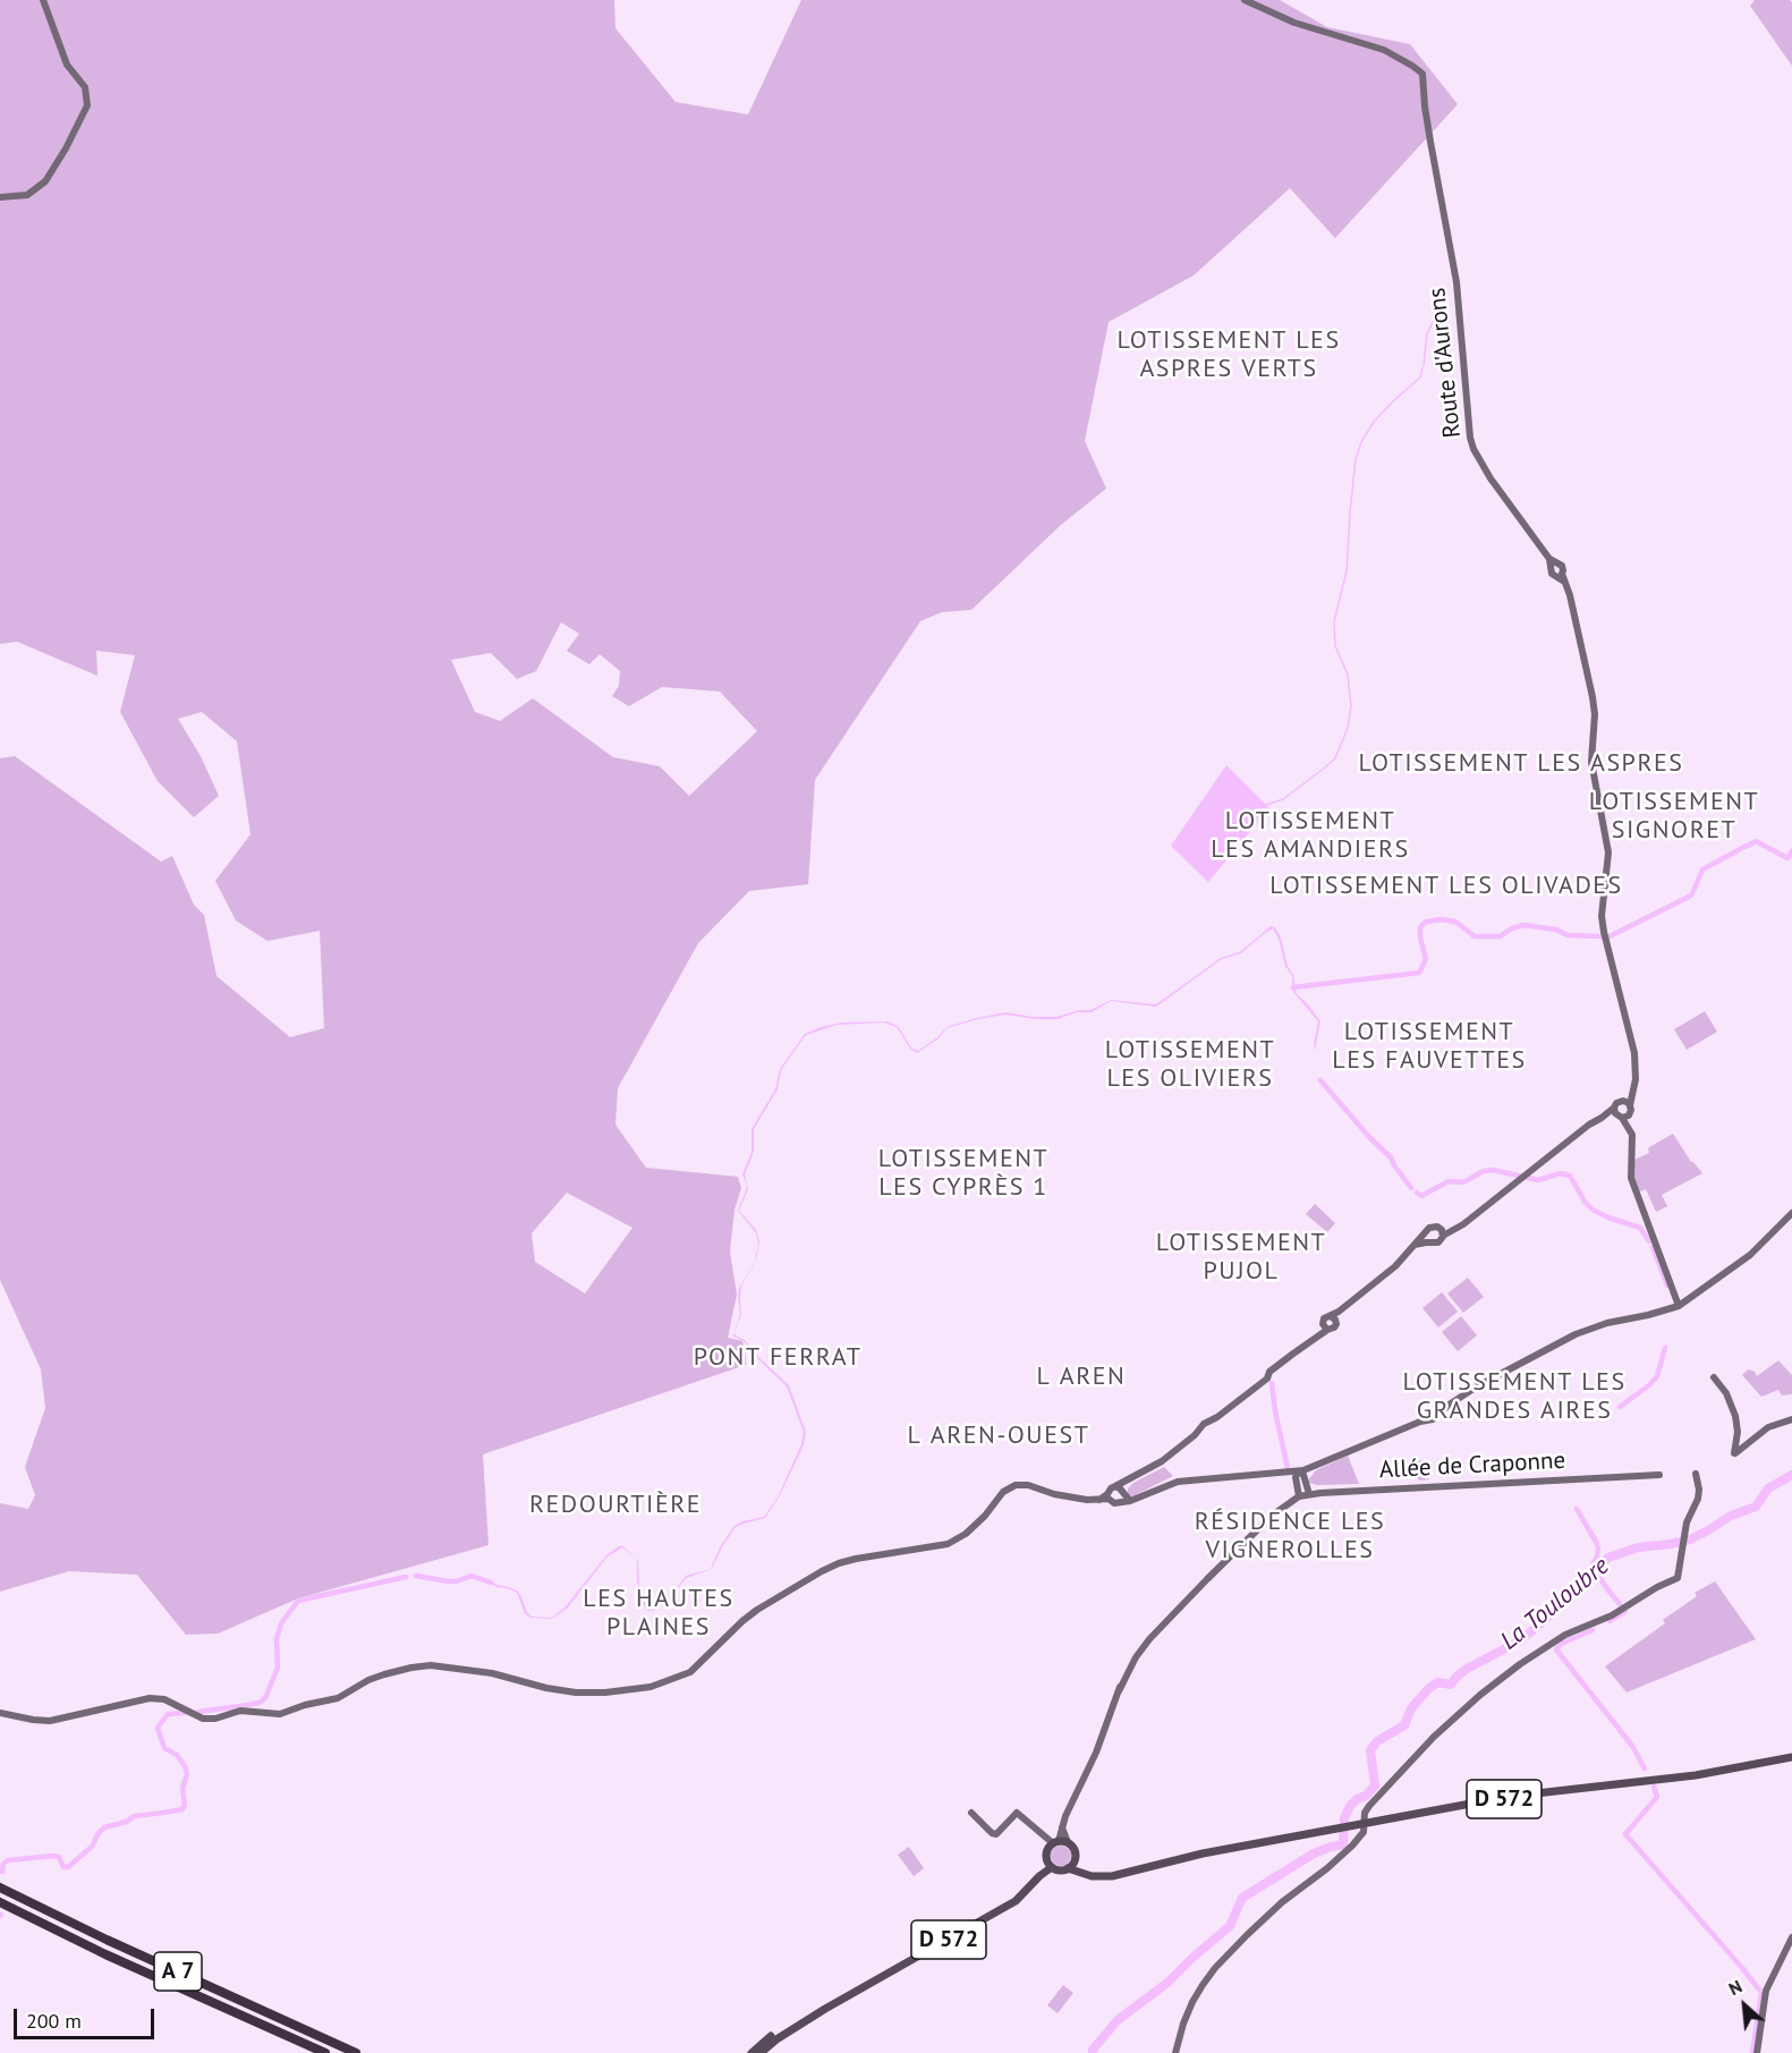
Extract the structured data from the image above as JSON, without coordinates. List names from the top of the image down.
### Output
{
  "streets": {
    "highway": ["A 7"],
    "main road": ["D 572"],
    "street": ["Route d'Aurons", "Allée de Craponne"]
  },
  "crossings": [
    ["Allée de Craponne", "D 572"]
  ],
  "districts": [
    "LOTISSEMENT LES ASPRES VERTS",
    "LOTISSEMENT LES ASPRES",
    "LOTISSEMENT SIGNORET",
    "LOTISSEMENT LES AMANDIERS",
    "LOTISSEMENT LES OLIVADES",
    "LOTISSEMENT LES FAUVETTES",
    "LOTISSEMENT LES OLIVIERS",
    "LOTISSEMENT LES CYPRÈS 1",
    "LOTISSEMENT PUJOL",
    "PONT FERRAT",
    "L AREN",
    "LOTISSEMENT LES GRANDES AIRES",
    "L AREN-OUEST",
    "REDOURTIÈRE",
    "RÉSIDENCE LES VIGNEROLLES",
    "LES HAUTES PLAINES"
  ],
  "water": ["La Touloubre"],
  "scale_bar": "200 m",
  "north": "top left"
}
